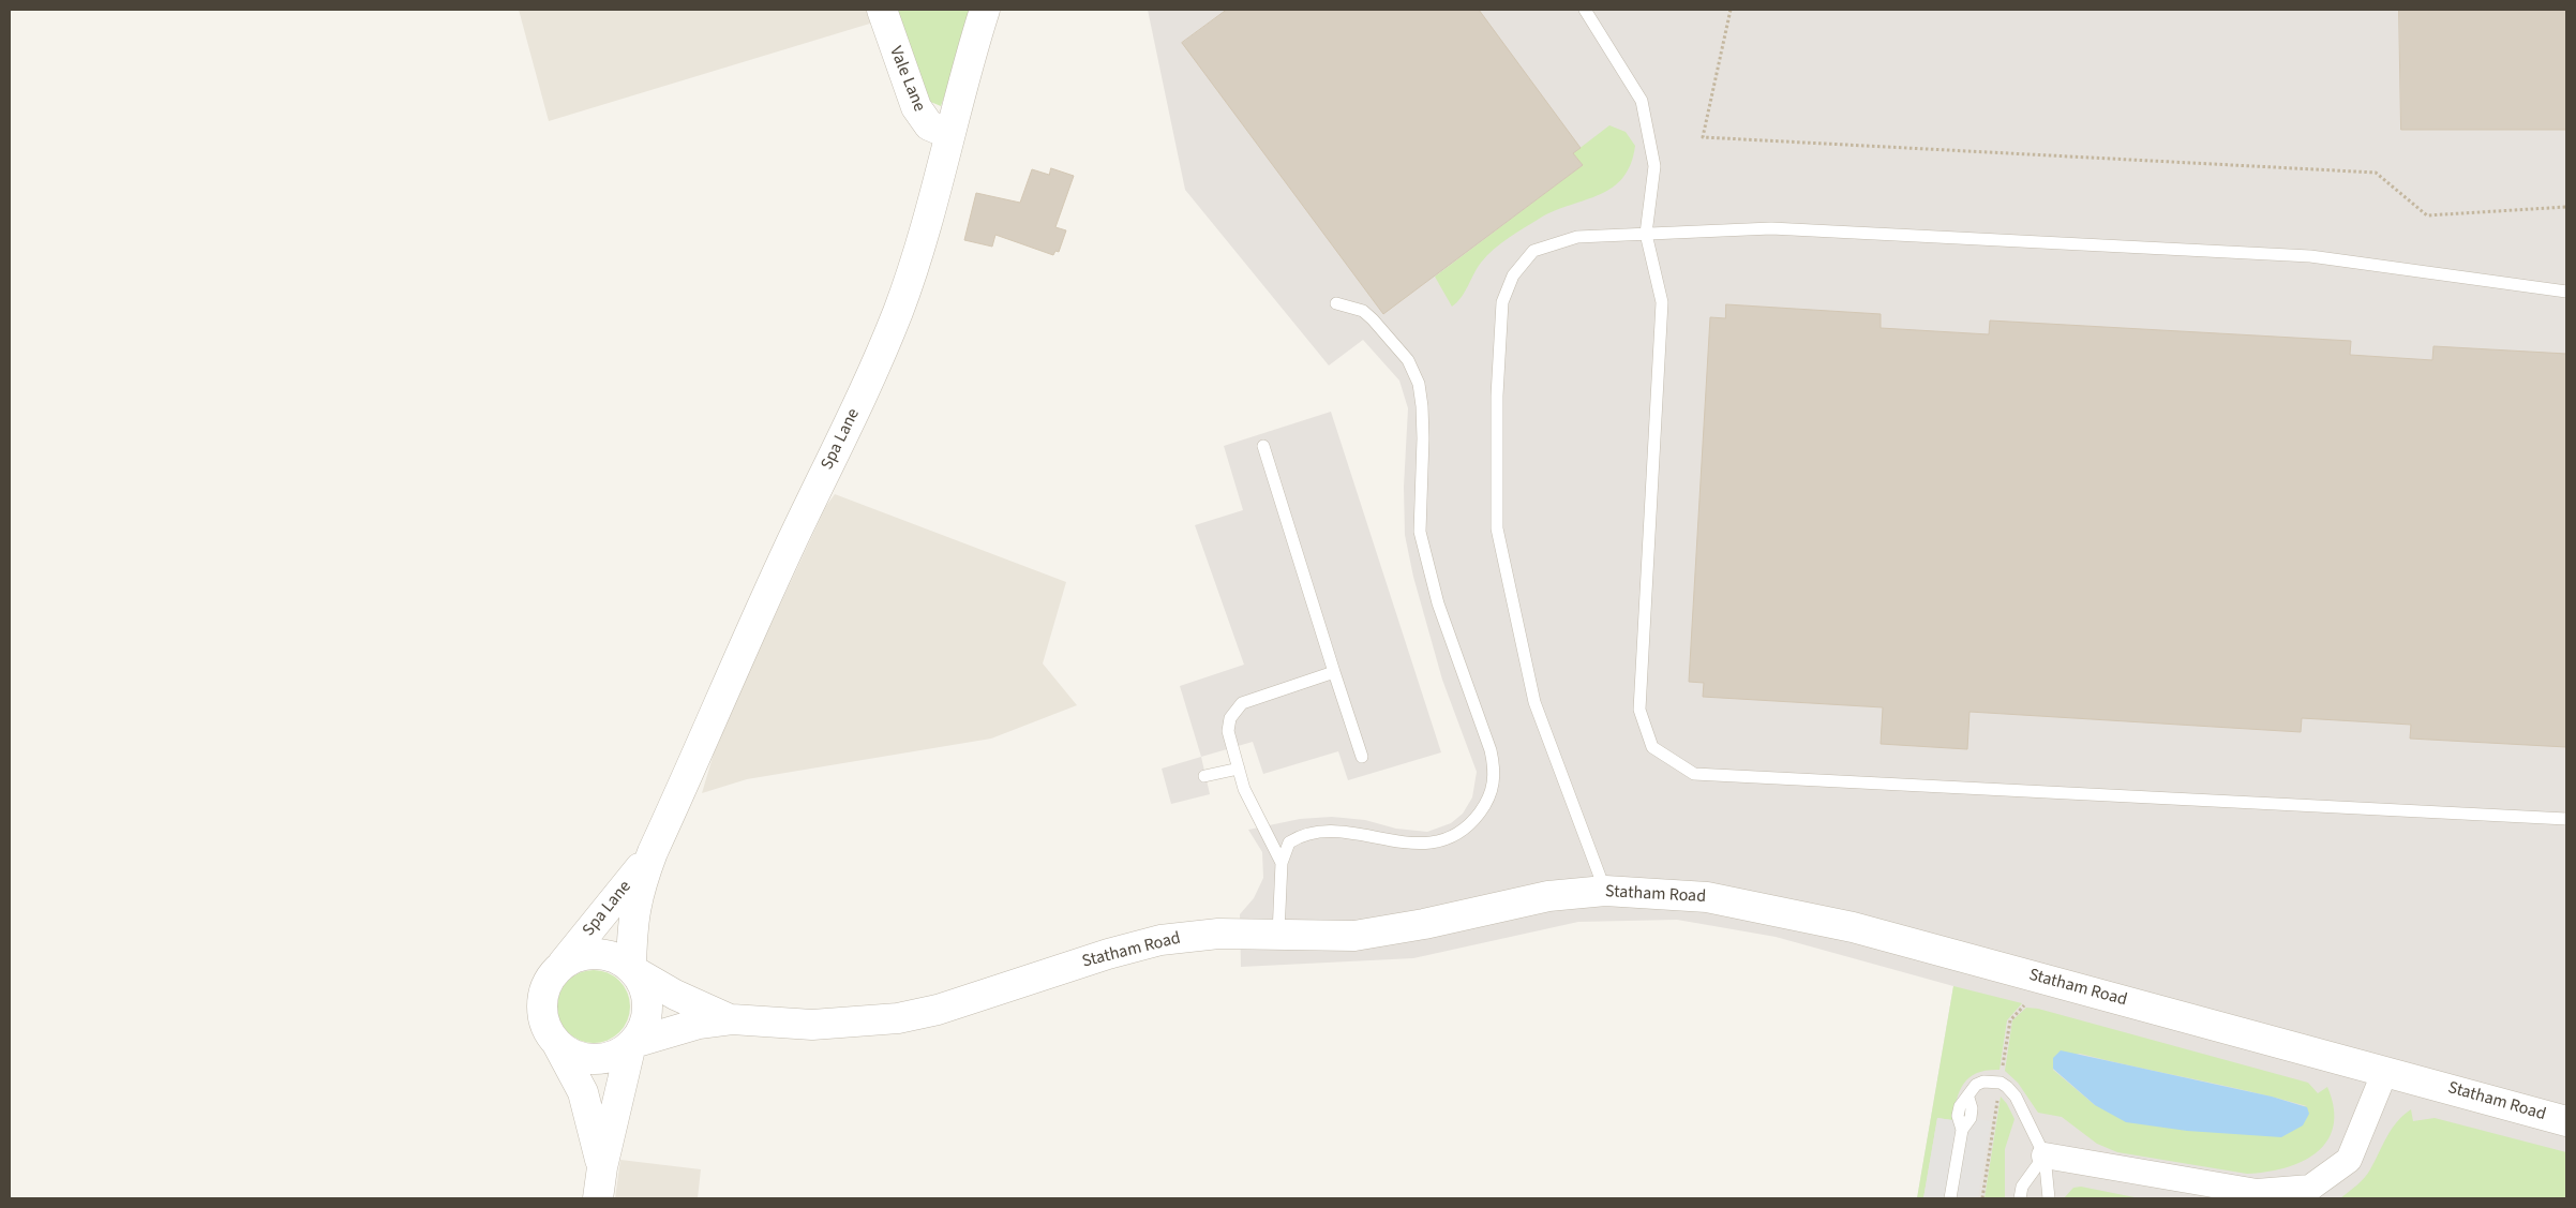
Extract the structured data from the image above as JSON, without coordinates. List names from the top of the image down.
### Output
{
  "streets": {
    "street": ["Vale Lane", "Spa Lane", "Statham Road"]
  },
  "crossings": [
    ["Vale Lane", "Spa Lane"],
    ["Spa Lane", "Statham Road"]
  ]
}
